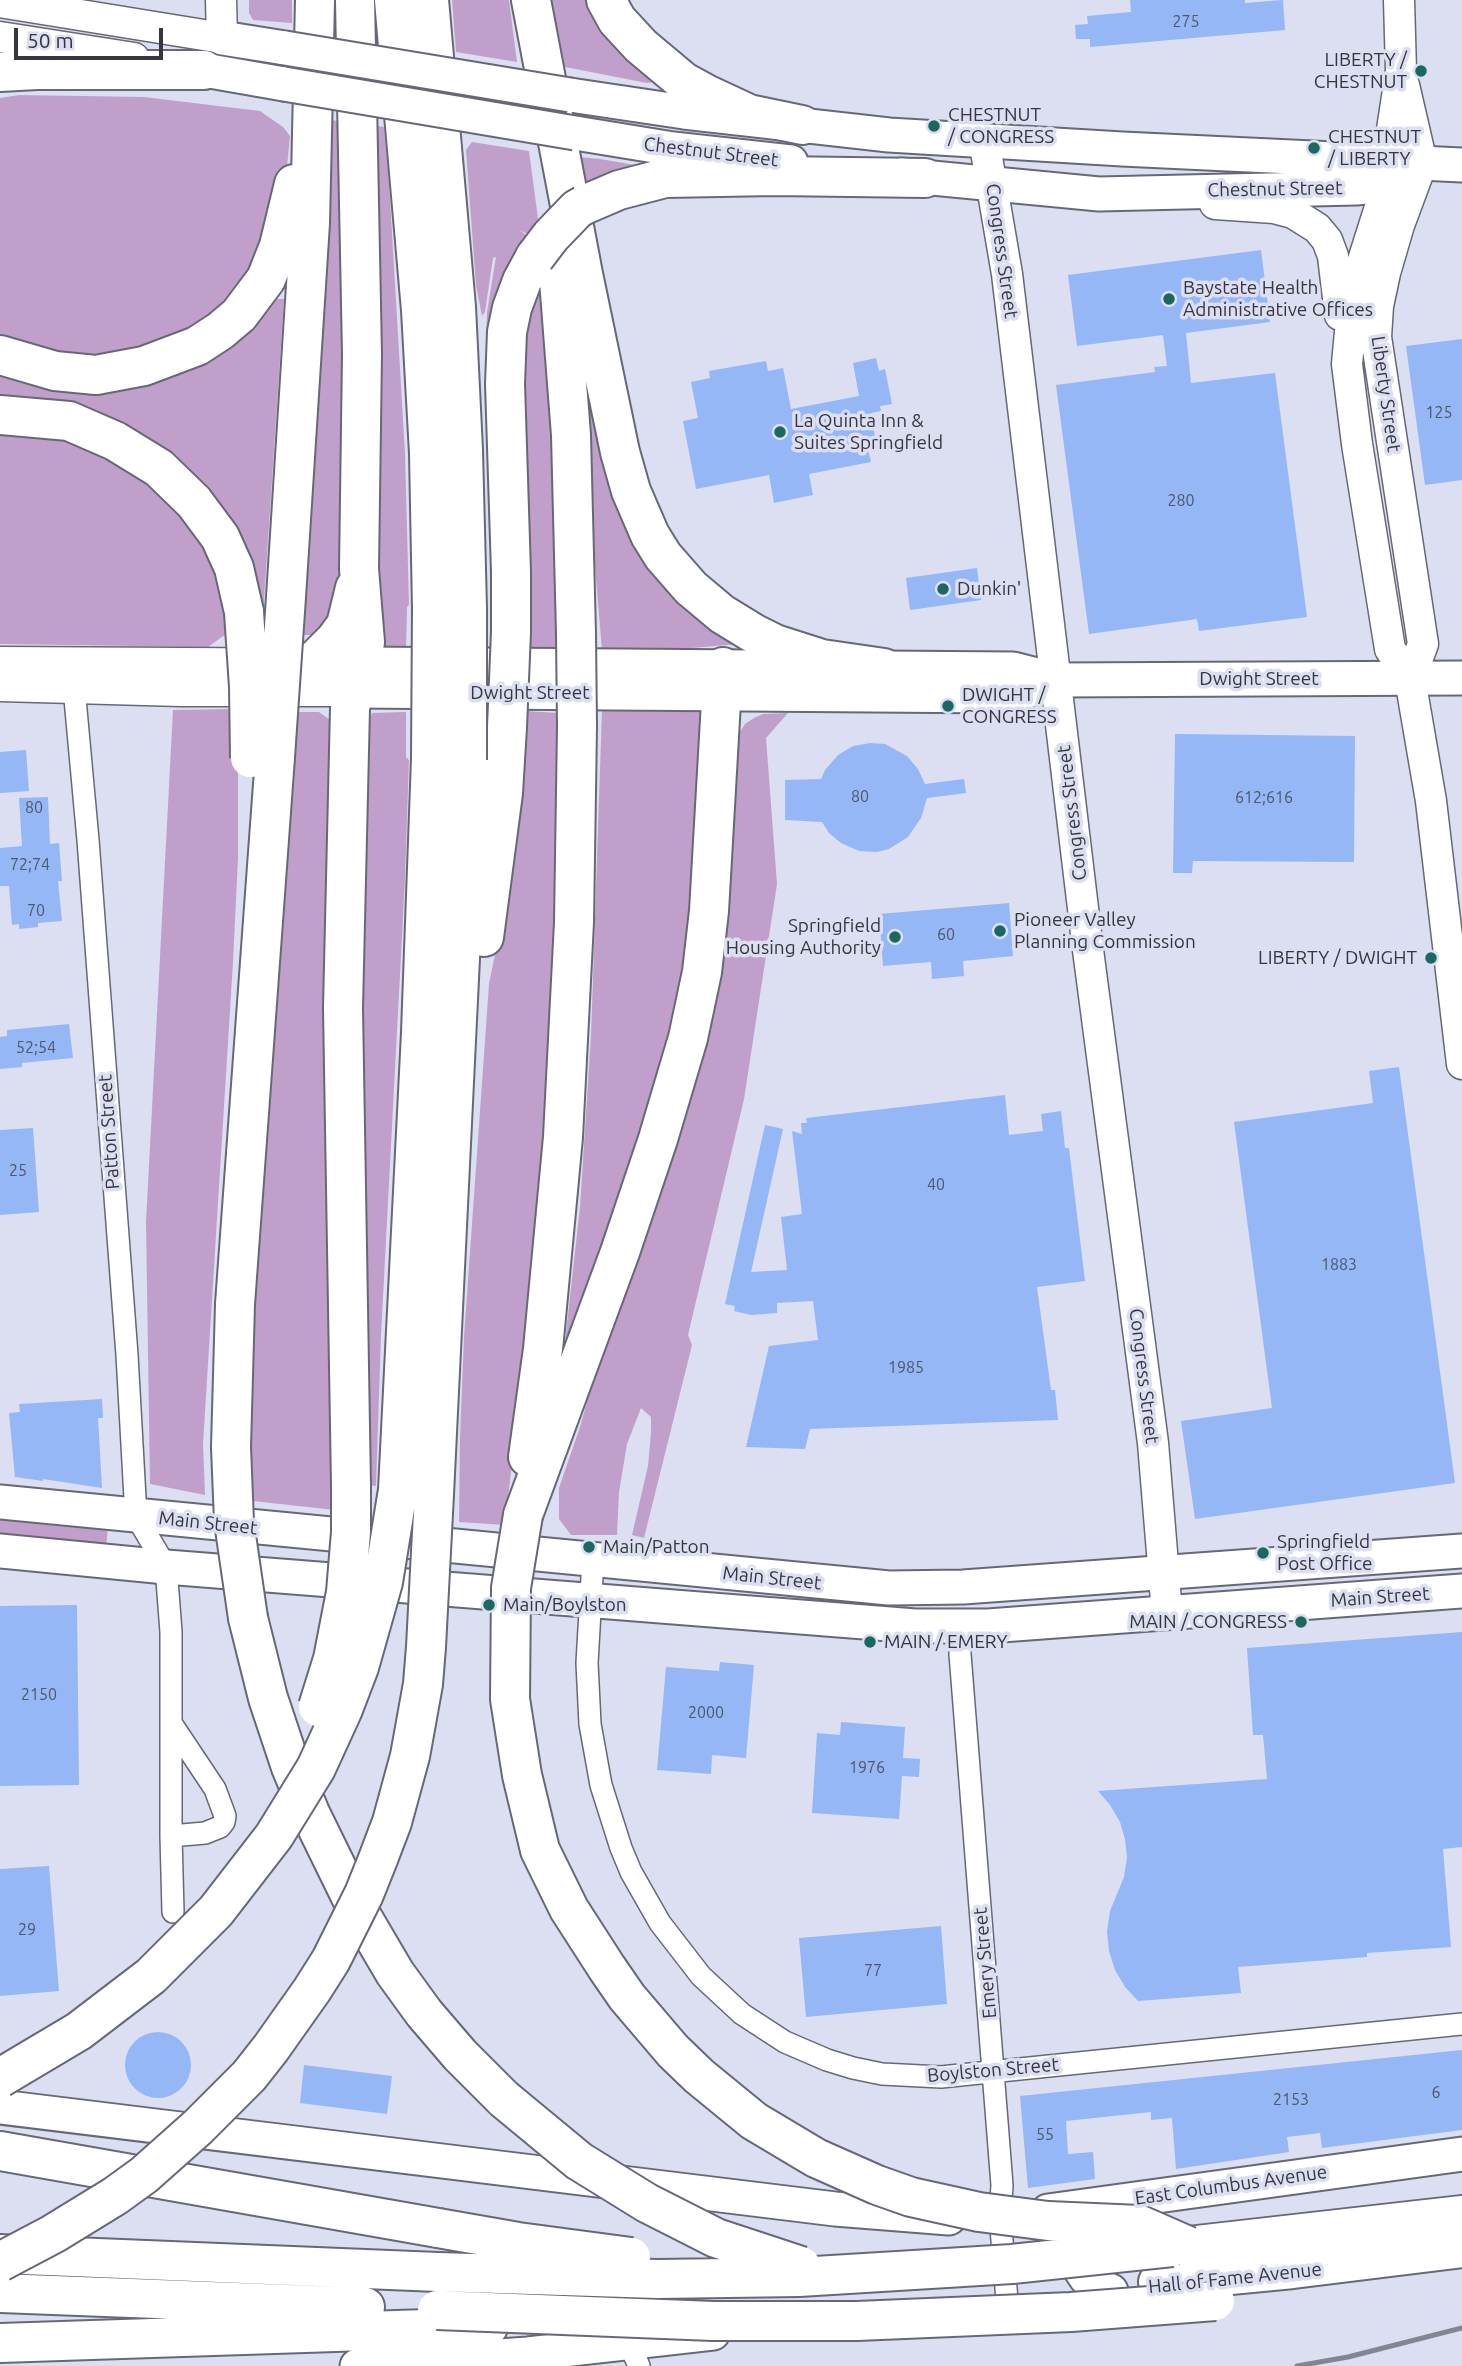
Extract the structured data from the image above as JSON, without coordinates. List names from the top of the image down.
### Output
{
  "streets": {
    "main road": [
      "Chestnut Street",
      "Congress Street",
      "Liberty Street",
      "Dwight Street",
      "Main Street",
      "East Columbus Avenue",
      "Hall of Fame Avenue"
    ],
    "street": ["Patton Street", "Emery Street", "Boylston Street"]
  },
  "crossings": [
    ["Chestnut Street", "Congress Street"],
    ["Chestnut Street", "Liberty Street"],
    ["Congress Street", "Dwight Street"],
    ["Congress Street", "Main Street"],
    ["Liberty Street", "Dwight Street"],
    ["Dwight Street", "Patton Street"],
    ["Patton Street", "Main Street"],
    ["Main Street", "Emery Street"],
    ["Main Street", "Boylston Street"],
    ["Emery Street", "Boylston Street"],
    ["Emery Street", "East Columbus Avenue"],
    ["Emery Street", "Hall of Fame Avenue"]
  ],
  "places": [
    "LIBERTY / CHESTNUT",
    "CHESTNUT / CONGRESS",
    "CHESTNUT / LIBERTY",
    "Baystate Health Administrative Offices",
    "La Quinta Inn & Suites Springfield",
    "Dunkin'",
    "DWIGHT / CONGRESS",
    "Pioneer Valley Planning Commission",
    "Springfield Housing Authority",
    "LIBERTY / DWIGHT",
    "Main/Patton",
    "Springfield Post Office",
    "Main/Boylston",
    "MAIN / CONGRESS",
    "MAIN / EMERY"
  ],
  "house_numbers": [
    "275",
    "125",
    "280",
    "80",
    "612;616",
    "80",
    "72;74",
    "70",
    "60",
    "52;54",
    "25",
    "40",
    "1883",
    "1985",
    "2150",
    "2000",
    "1976",
    "29",
    "77",
    "6",
    "2153",
    "55"
  ],
  "scale_bar": "50 m"
}
